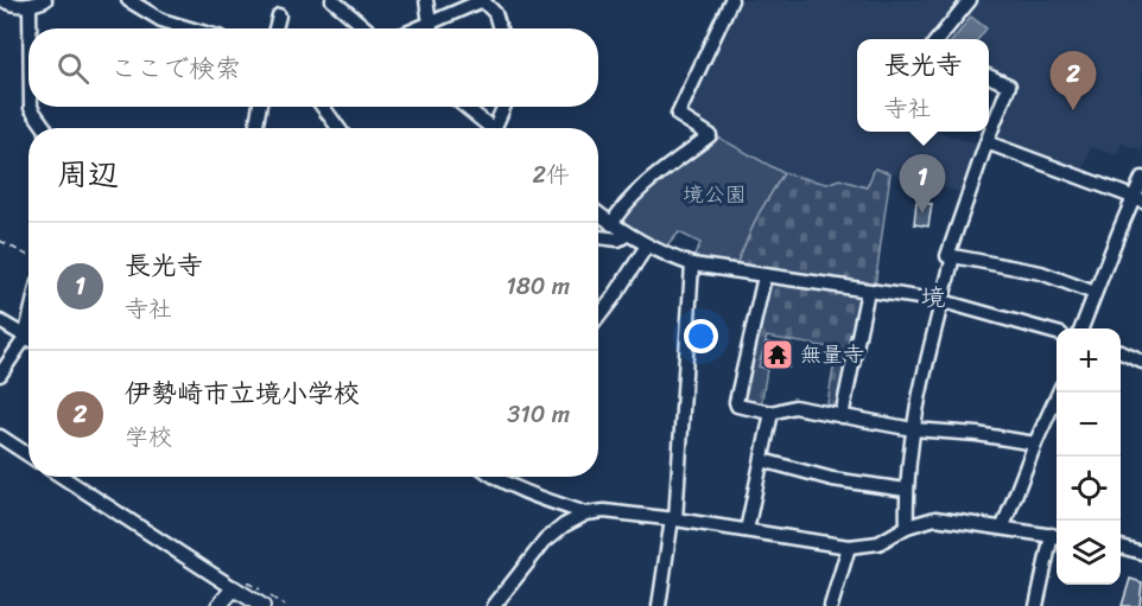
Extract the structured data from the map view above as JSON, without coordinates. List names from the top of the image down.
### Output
{
  "districts": ["境"],
  "parks": ["境公園"],
  "places": {
    "temple": ["無量寺"]
  },
  "page": {
    "search": "ここで検索",
    "popup": ["長光寺", "寺社"],
    "pins": ["2", "1"],
    "heading": ["周辺", "2件"],
    "list": [
      {
        "mark": "1",
        "name": "長光寺",
        "note": "寺社",
        "value": "180 m"
      },
      {
        "mark": "2",
        "name": "伊勢崎市立境小学校",
        "note": "学校",
        "value": "310 m"
      }
    ],
    "map_buttons": ["+", "−"]
  }
}
